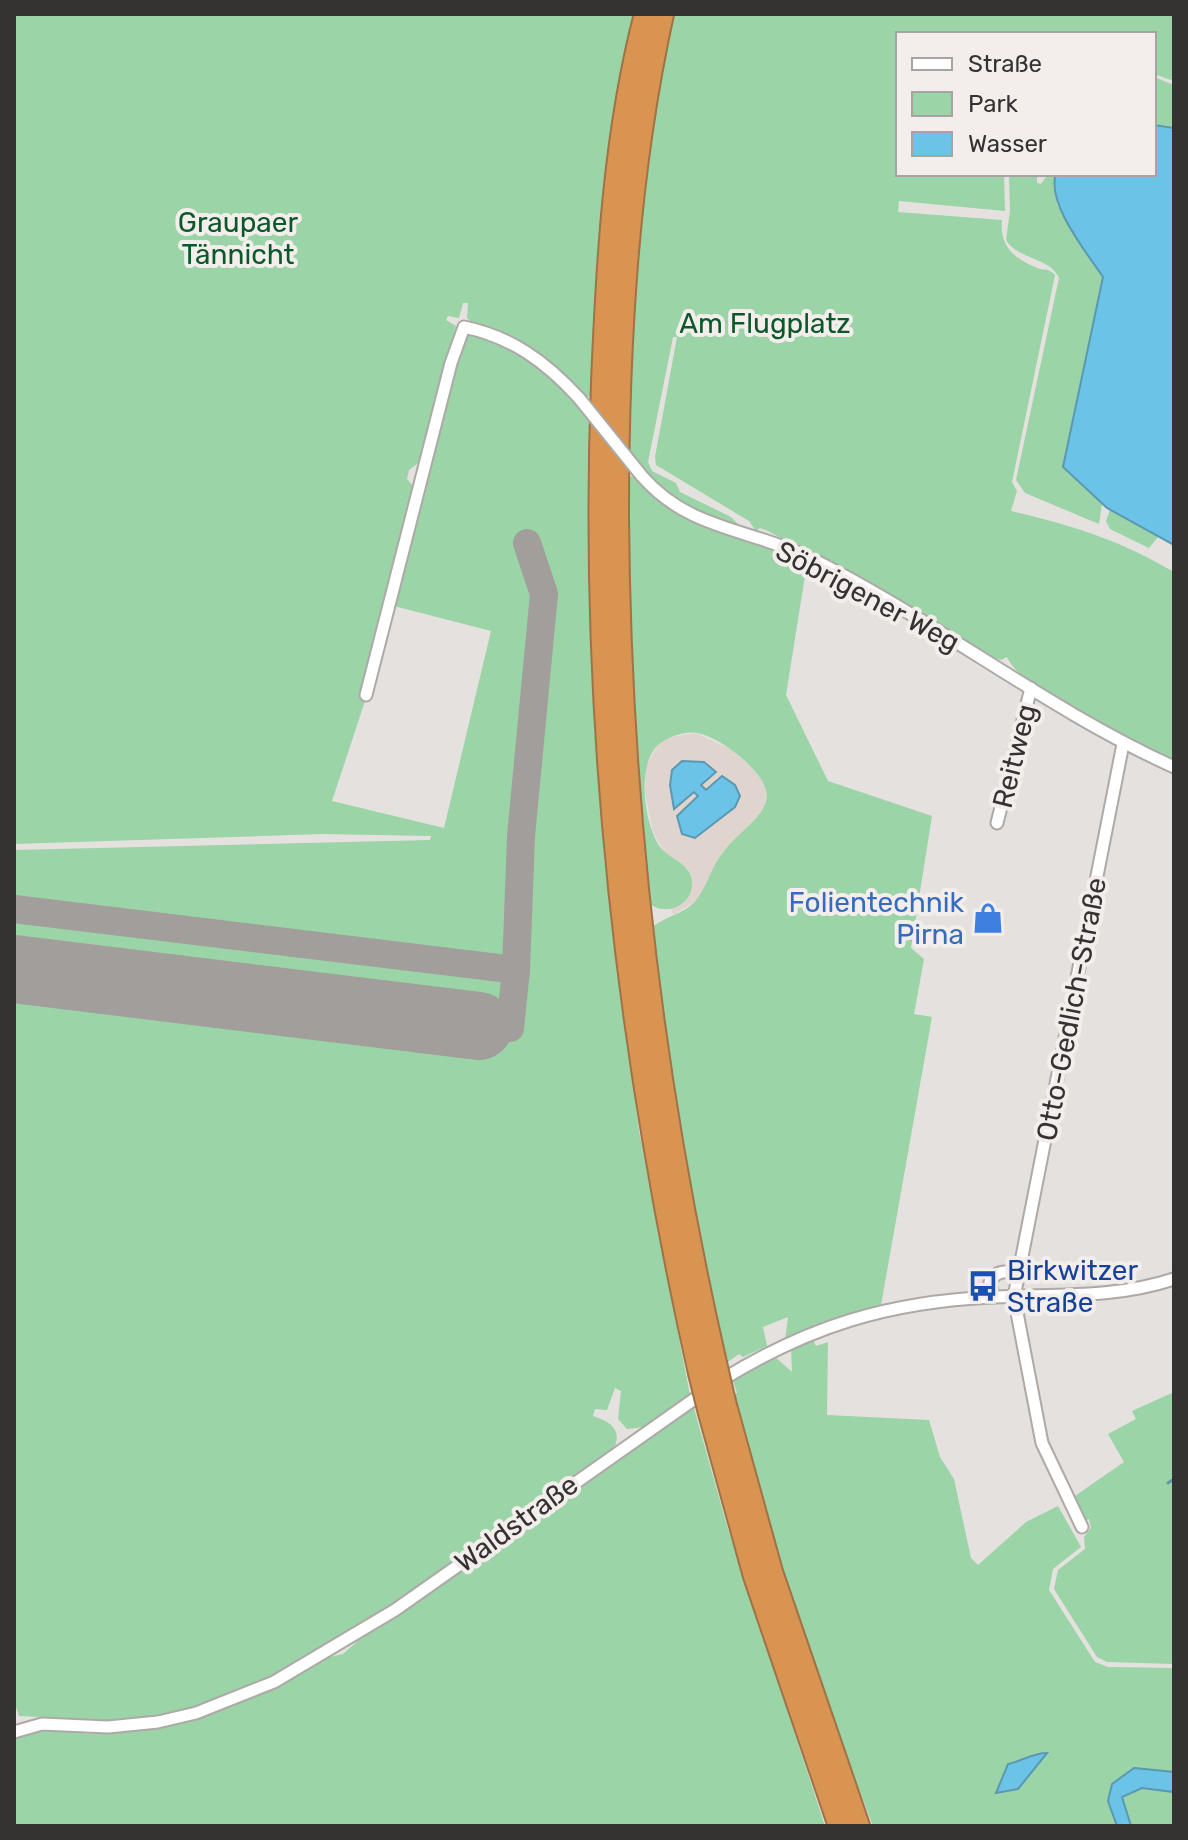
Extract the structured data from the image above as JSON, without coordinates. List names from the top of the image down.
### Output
{
  "streets": {
    "street": [
      "Söbrigener Weg",
      "Reitweg",
      "Otto-Gedlich-Straße",
      "Waldstraße"
    ]
  },
  "crossings": [
    ["Söbrigener Weg", "Reitweg"],
    ["Söbrigener Weg", "Otto-Gedlich-Straße"],
    ["Otto-Gedlich-Straße", "Waldstraße"]
  ],
  "parks": ["Graupaer Tännicht", "Am Flugplatz"],
  "places": {
    "shop": ["Folientechnik Pirna"],
    "bus stop": ["Birkwitzer Straße"]
  },
  "legend": ["Straße", "Park", "Wasser"]
}
